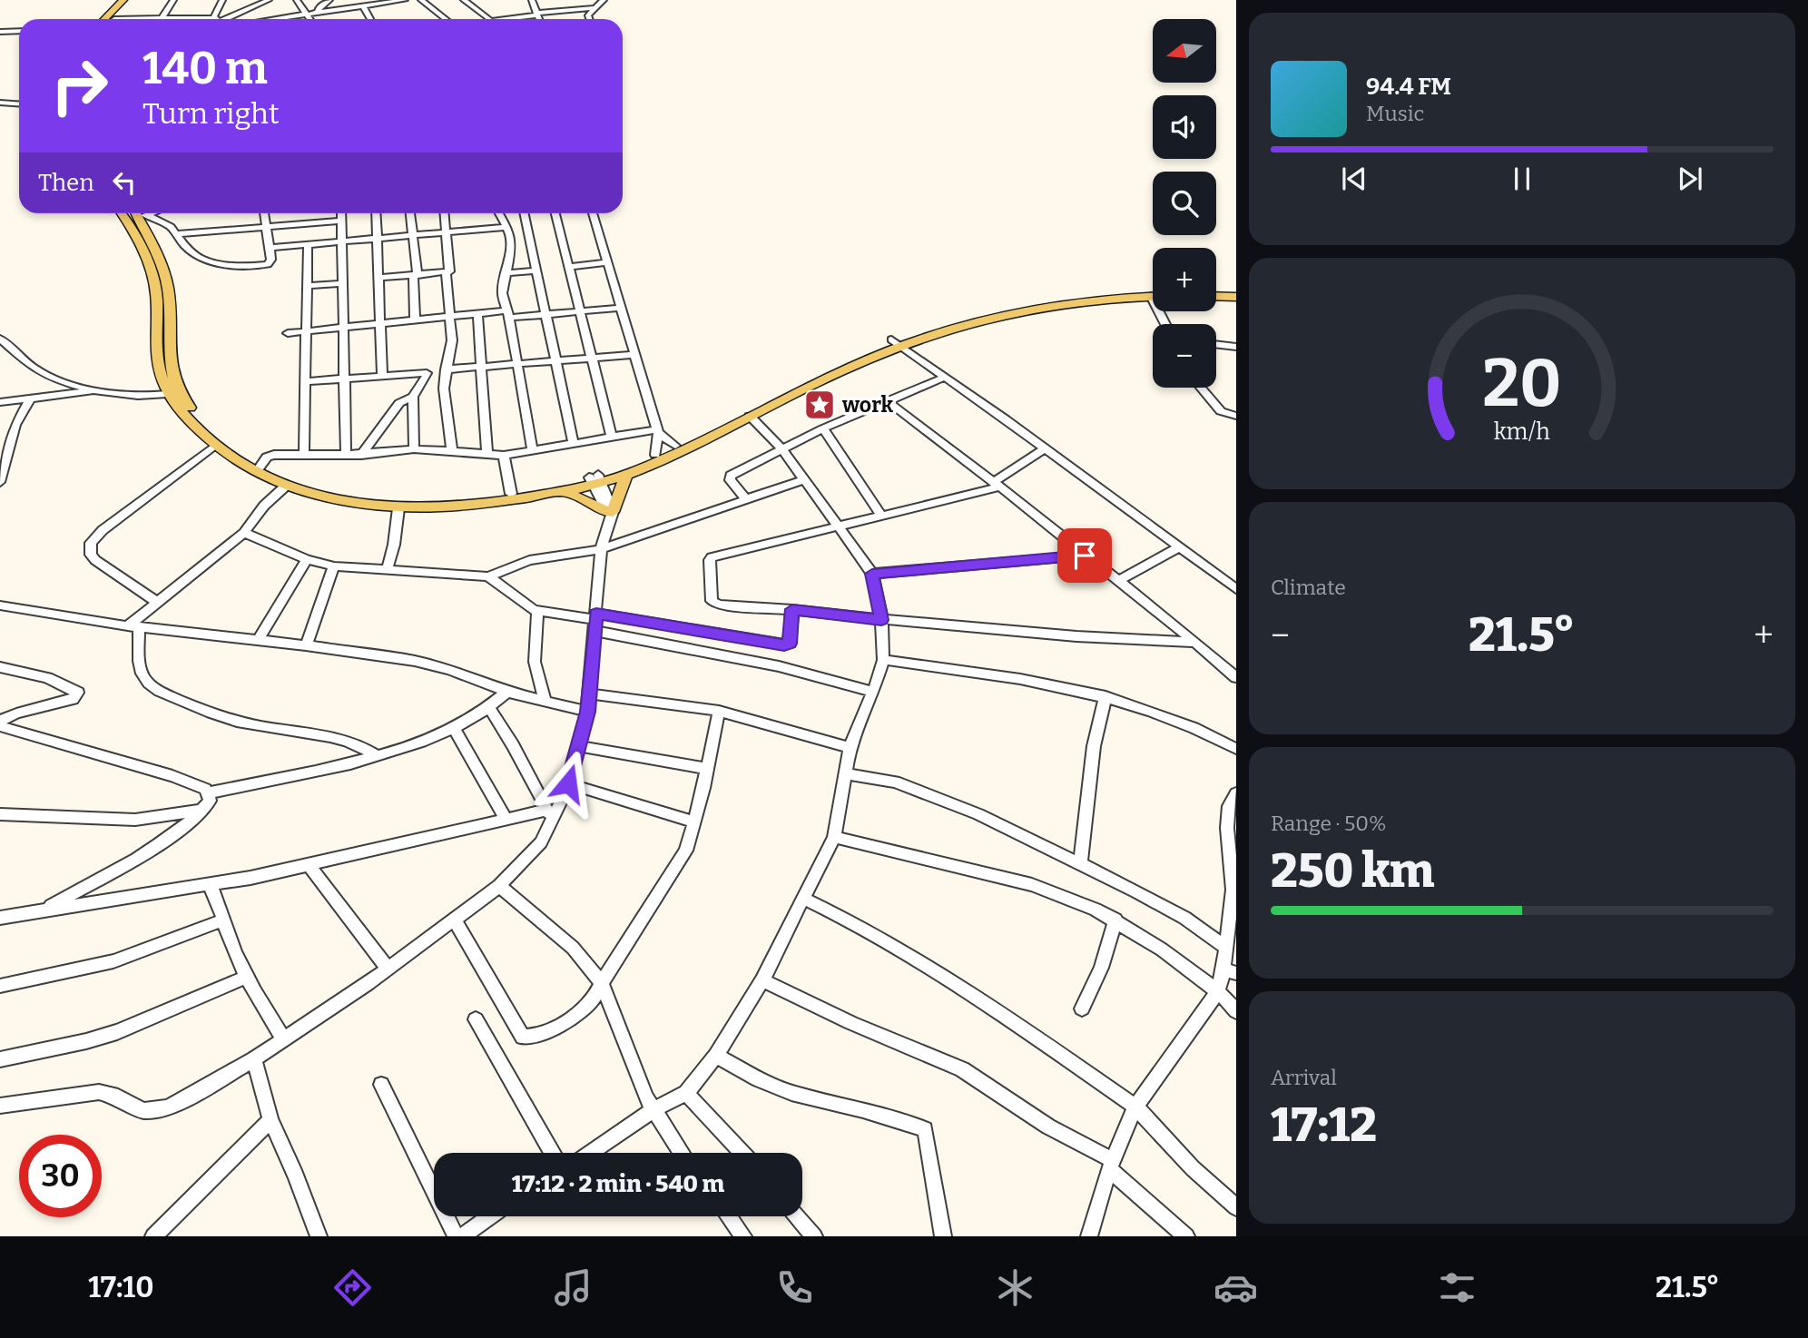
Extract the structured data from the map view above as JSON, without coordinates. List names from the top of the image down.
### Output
{
  "places": {
    "place": ["work"]
  },
  "north": "left",
  "page": {
    "map_buttons": ["+", "−"],
    "turn": ["140 m", "Turn right"],
    "song": ["94.4 FM", "Music"],
    "then": "Then",
    "tile": [
      "Climate",
      ["Range · 50%", "250 km"],
      ["Arrival", "17:12"]
    ],
    "heat": ["−", "21.5°", "+"],
    "limit": "30",
    "trip": "17:12 · 2 min · 540 m",
    "tabs": ["17:10", "21.5°"],
    "gauge": ["20", "km/h"]
  }
}
